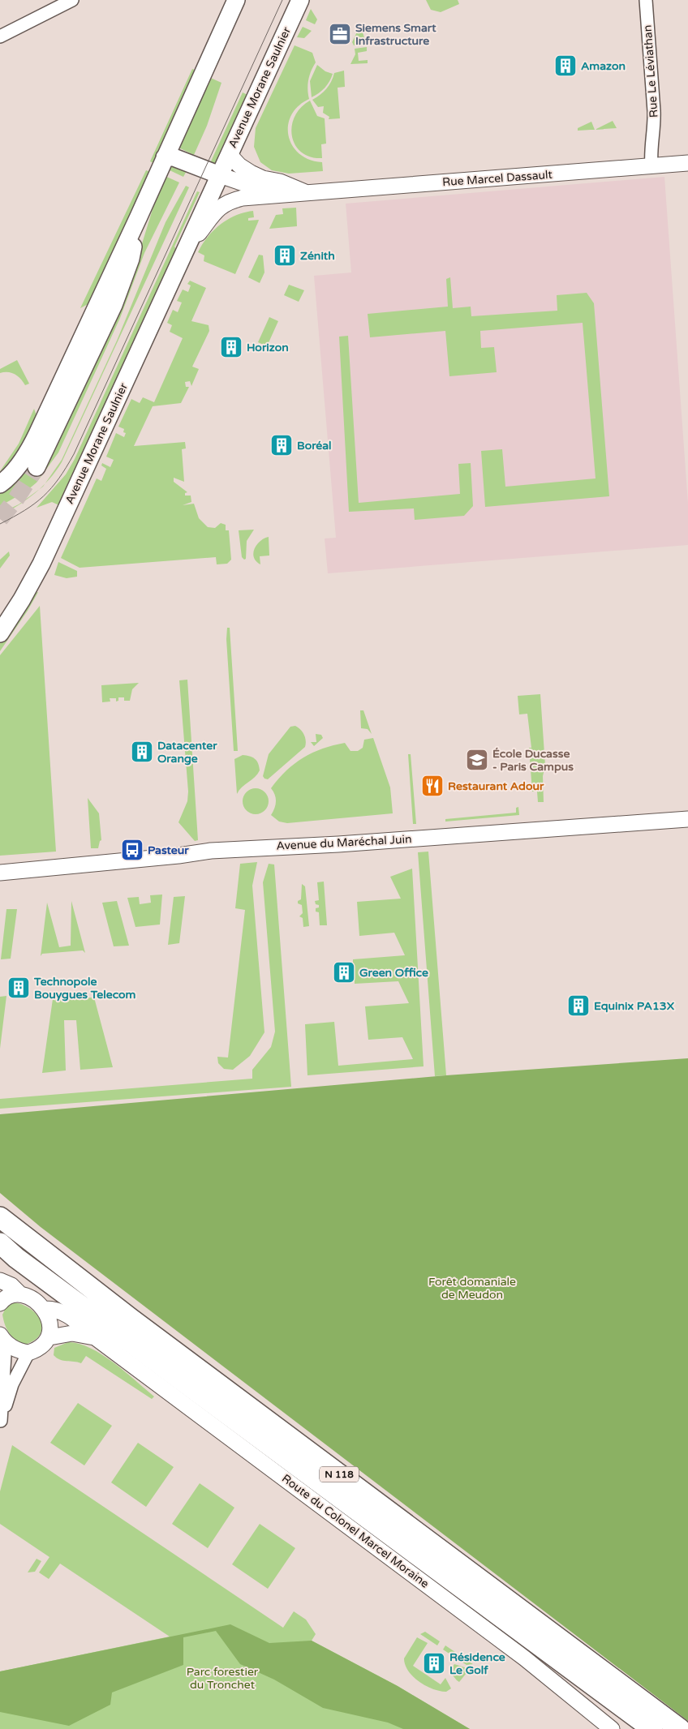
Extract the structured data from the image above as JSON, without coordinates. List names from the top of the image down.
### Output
{
  "streets": {
    "highway": ["N 118"],
    "main road": ["Avenue Morane Saulnier"],
    "street": [
      "Rue Le Léviathan",
      "Rue Marcel Dassault",
      "Avenue du Maréchal Juin",
      "Route du Colonel Marcel Moraine"
    ]
  },
  "crossings": [
    ["Rue Le Léviathan", "Rue Marcel Dassault"],
    ["Avenue Morane Saulnier", "Rue Marcel Dassault"]
  ],
  "parks": ["Forêt domaniale de Meudon", "Parc forestier du Tronchet"],
  "places": {
    "office": ["Siemens Smart Infrastructure"],
    "building": [
      "Amazon",
      "Zénith",
      "Horizon",
      "Boréal",
      "Datacenter Orange",
      "Green Office",
      "Technopole Bouygues Telecom",
      "Equinix PA13X",
      "Résidence Le Golf"
    ],
    "school or university": ["École Ducasse - Paris Campus"],
    "restaurant": ["Restaurant Adour"],
    "bus stop": ["Pasteur"]
  }
}
